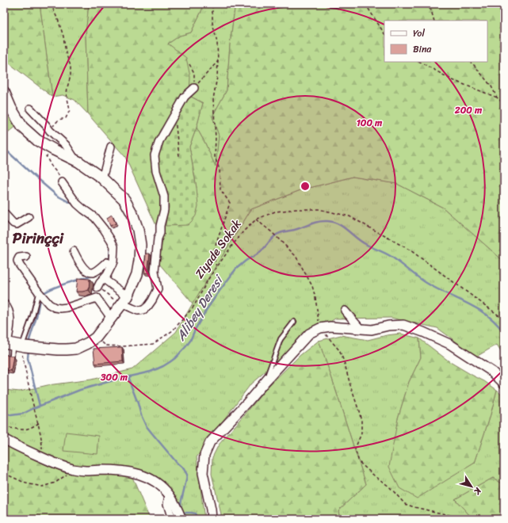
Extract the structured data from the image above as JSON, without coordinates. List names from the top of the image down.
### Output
{
  "streets": {
    "path": ["Ziyade Sokak"]
  },
  "districts": ["Pirinççi"],
  "water": ["Alibey Deresi"],
  "legend": ["Yol", "Bina"],
  "north": "bottom right",
  "rings": ["200 m", "100 m", "300 m"]
}
